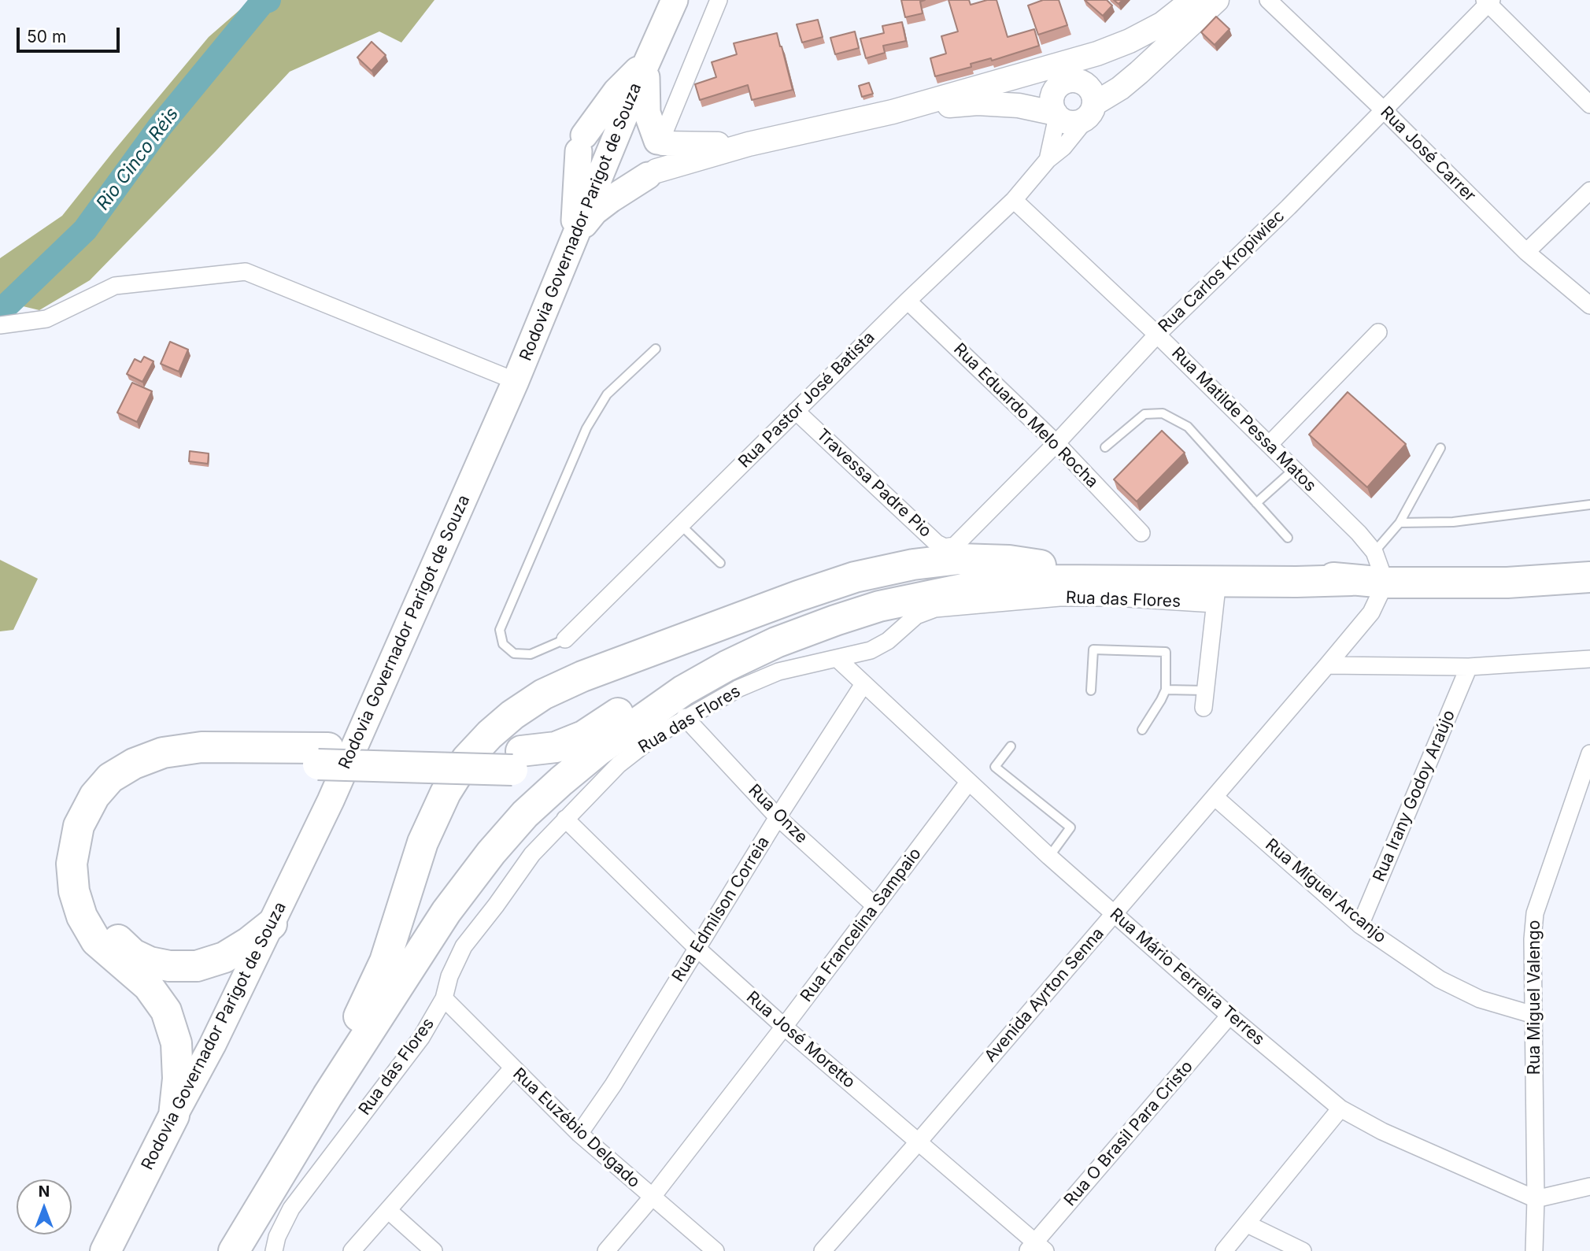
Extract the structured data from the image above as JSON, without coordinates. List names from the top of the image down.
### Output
{
  "streets": {
    "highway": ["Rodovia Governador Parigot de Souza"],
    "street": [
      "Rua José Carrer",
      "Rua Carlos Kropiwiec",
      "Rua Pastor José Batista",
      "Rua Eduardo Melo Rocha",
      "Rua Matilde Pessa Matos",
      "Travessa Padre Pio",
      "Rua das Flores",
      "Rua Irany Godoy Araújo",
      "Rua Onze",
      "Rua Miguel Arcanjo",
      "Rua Edmilson Correia",
      "Rua Francelina Sampaio",
      "Rua Mário Ferreira Terres",
      "Avenida Ayrton Senna",
      "Rua Miguel Valengo",
      "Rua José Moretto",
      "Rua Euzébio Delgado",
      "Rua O Brasil Para Cristo"
    ]
  },
  "crossings": [
    ["Rua José Carrer", "Rua Carlos Kropiwiec"],
    ["Rua Carlos Kropiwiec", "Rua Eduardo Melo Rocha"],
    ["Rua Carlos Kropiwiec", "Rua Matilde Pessa Matos"],
    ["Rua Carlos Kropiwiec", "Travessa Padre Pio"],
    ["Rua Pastor José Batista", "Rua Eduardo Melo Rocha"],
    ["Rua Pastor José Batista", "Rua Matilde Pessa Matos"],
    ["Rua Pastor José Batista", "Travessa Padre Pio"],
    ["Rua Matilde Pessa Matos", "Avenida Ayrton Senna"],
    ["Rua das Flores", "Rua Onze"],
    ["Rua das Flores", "Rua Mário Ferreira Terres"],
    ["Rua das Flores", "Rua José Moretto"],
    ["Rua das Flores", "Rua Euzébio Delgado"],
    ["Rua Irany Godoy Araújo", "Rua Miguel Arcanjo"],
    ["Rua Onze", "Rua Edmilson Correia"],
    ["Rua Onze", "Rua Francelina Sampaio"],
    ["Rua Miguel Arcanjo", "Avenida Ayrton Senna"],
    ["Rua Miguel Arcanjo", "Rua Miguel Valengo"],
    ["Rua Edmilson Correia", "Rua Mário Ferreira Terres"],
    ["Rua Edmilson Correia", "Rua José Moretto"],
    ["Rua Edmilson Correia", "Rua Euzébio Delgado"],
    ["Rua Francelina Sampaio", "Rua Mário Ferreira Terres"],
    ["Rua Francelina Sampaio", "Rua José Moretto"],
    ["Rua Francelina Sampaio", "Rua Euzébio Delgado"],
    ["Rua Mário Ferreira Terres", "Avenida Ayrton Senna"],
    ["Rua Mário Ferreira Terres", "Rua Miguel Valengo"],
    ["Rua Mário Ferreira Terres", "Rua O Brasil Para Cristo"],
    ["Avenida Ayrton Senna", "Rua José Moretto"],
    ["Rua José Moretto", "Rua O Brasil Para Cristo"]
  ],
  "water": ["Rio Cinco Réis"],
  "scale_bar": "50 m",
  "north": "top"
}
